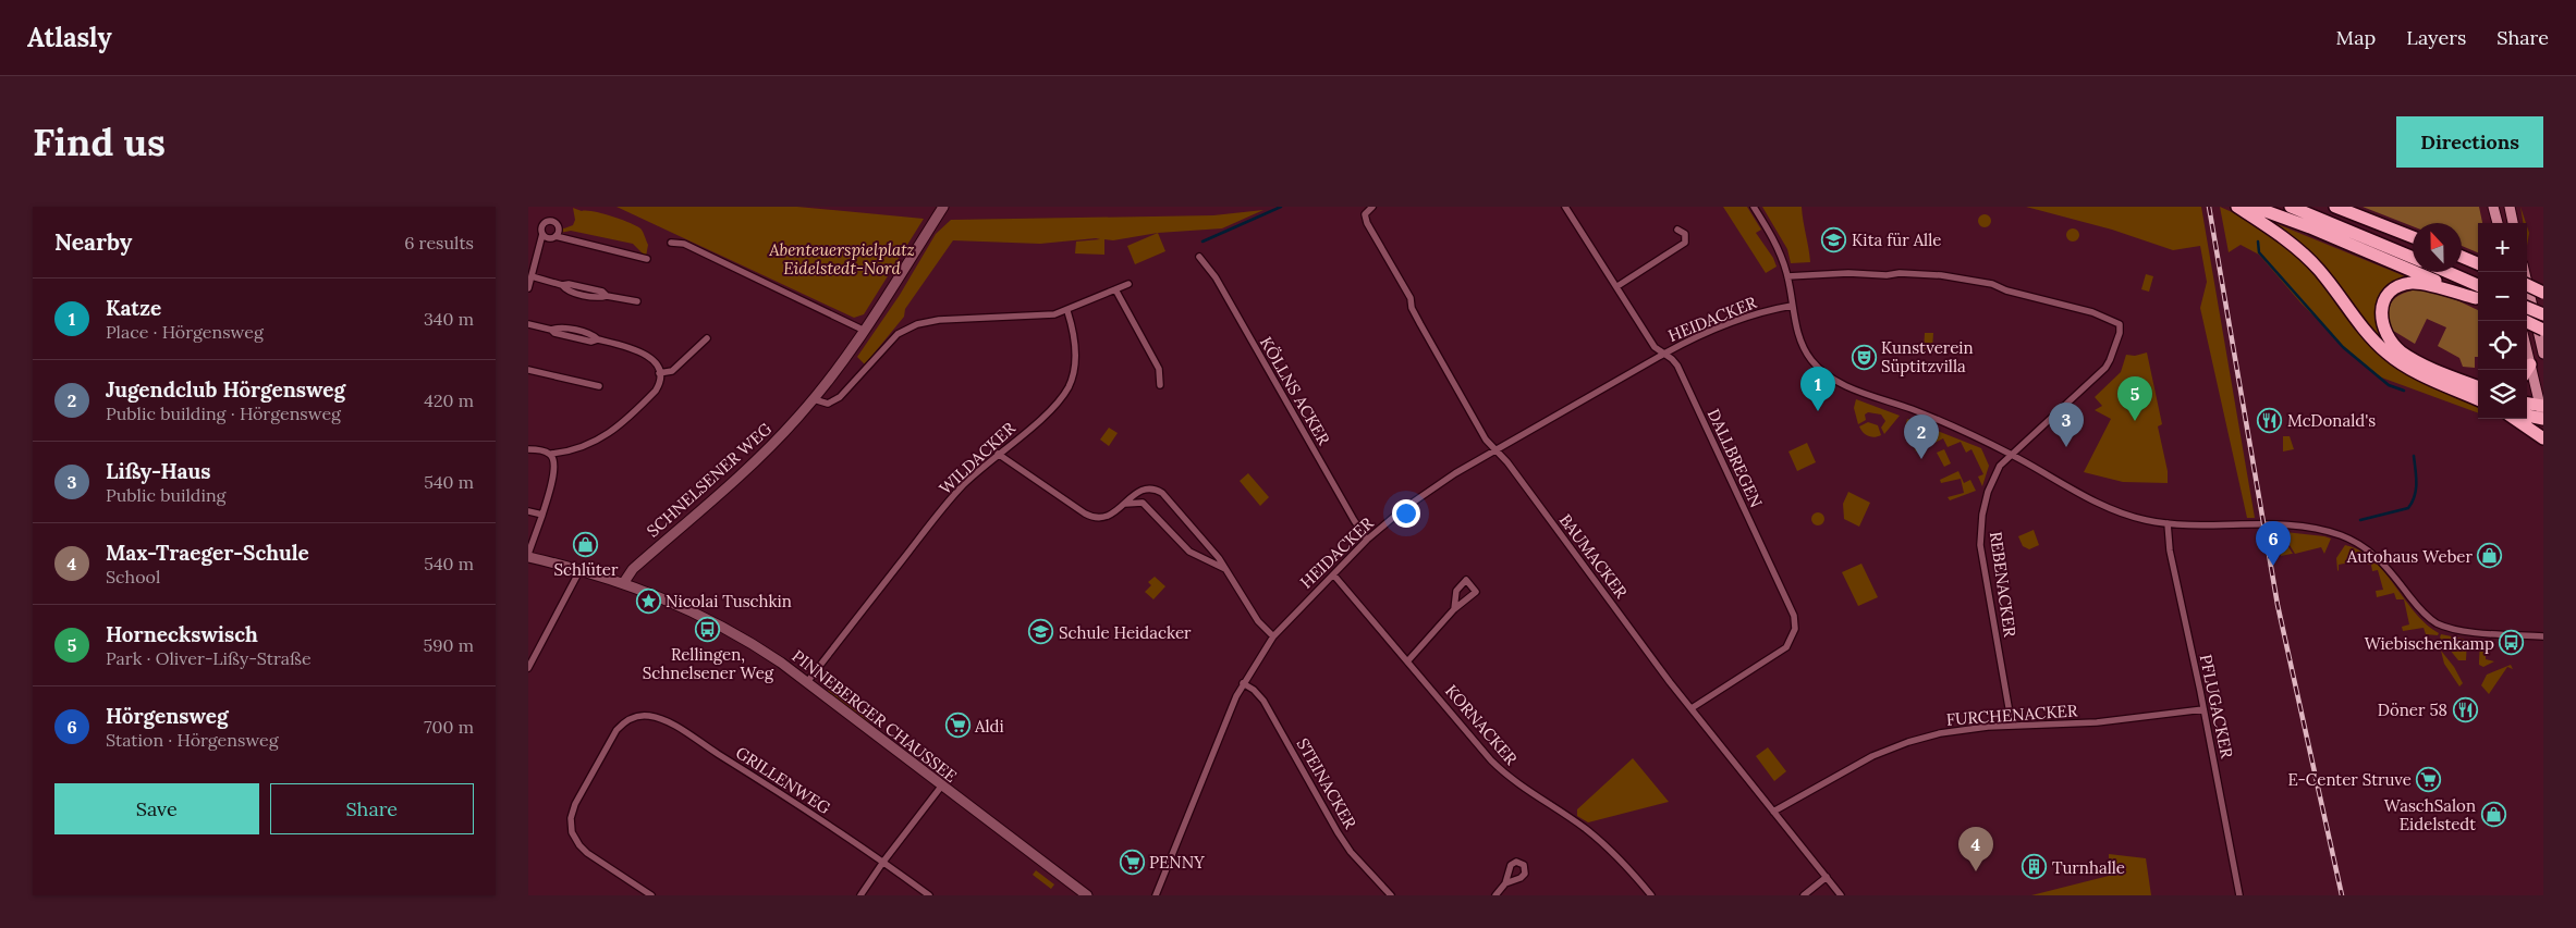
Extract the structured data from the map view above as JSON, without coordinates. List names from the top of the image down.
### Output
{
  "streets": {
    "main road": ["SCHNELSENER WEG", "PINNEBERGER CHAUSSEE"],
    "street": [
      "HEIDACKER",
      "KÖLLNS ACKER",
      "WILDACKER",
      "DALLBREGEN",
      "BAUMACKER",
      "REBENACKER",
      "PFLUGACKER",
      "FURCHENACKER",
      "KORNACKER",
      "GRILLENWEG",
      "STEINACKER"
    ]
  },
  "crossings": [
    ["HEIDACKER", "KÖLLNS ACKER"],
    ["HEIDACKER", "DALLBREGEN"],
    ["HEIDACKER", "BAUMACKER"],
    ["HEIDACKER", "KORNACKER"],
    ["HEIDACKER", "STEINACKER"],
    ["WILDACKER", "PINNEBERGER CHAUSSEE"],
    ["DALLBREGEN", "BAUMACKER"],
    ["SCHNELSENER WEG", "PINNEBERGER CHAUSSEE"],
    ["BAUMACKER", "FURCHENACKER"],
    ["REBENACKER", "FURCHENACKER"],
    ["PFLUGACKER", "FURCHENACKER"]
  ],
  "parks": ["Abenteuerspielplatz Eidelstedt-Nord"],
  "places": {
    "school or university": ["Kita für Alle", "Schule Heidacker"],
    "theatre": ["Kunstverein Süptitzvilla"],
    "restaurant": ["McDonald's", "Döner 58"],
    "shop": ["Schlüter", "Autohaus Weber", "WaschSalon Eidelstedt"],
    "place": ["Nicolai Tuschkin"],
    "bus stop": ["Rellingen, Schnelsener Weg", "Wiebischenkamp"],
    "supermarket": ["Aldi", "E-Center Struve", "PENNY"],
    "building": ["Turnhalle"]
  },
  "north": "top",
  "page": {
    "header": "Atlasly",
    "nav": ["Map", "Layers", "Share"],
    "buttons": [
      "Directions",
      ["Save", "Share"]
    ],
    "title": "Find us",
    "heading": ["Nearby", "6 results"],
    "map_buttons": ["+", "−"],
    "list": [
      {
        "mark": "1",
        "name": "Katze",
        "note": "Place · Hörgensweg",
        "value": "340 m"
      },
      {
        "mark": "2",
        "name": "Jugendclub Hörgensweg",
        "note": "Public building · Hörgensweg",
        "value": "420 m"
      },
      {
        "mark": "3",
        "name": "Lißy-Haus",
        "note": "Public building",
        "value": "540 m"
      },
      {
        "mark": "4",
        "name": "Max-Traeger-Schule",
        "note": "School",
        "value": "540 m"
      },
      {
        "mark": "5",
        "name": "Horneckswisch",
        "note": "Park · Oliver-Lißy-Straße",
        "value": "590 m"
      },
      {
        "mark": "6",
        "name": "Hörgensweg",
        "note": "Station · Hörgensweg",
        "value": "700 m"
      }
    ],
    "pins": [
      "1",
      "5",
      "3",
      "2",
      "6",
      "4"
    ]
  }
}
